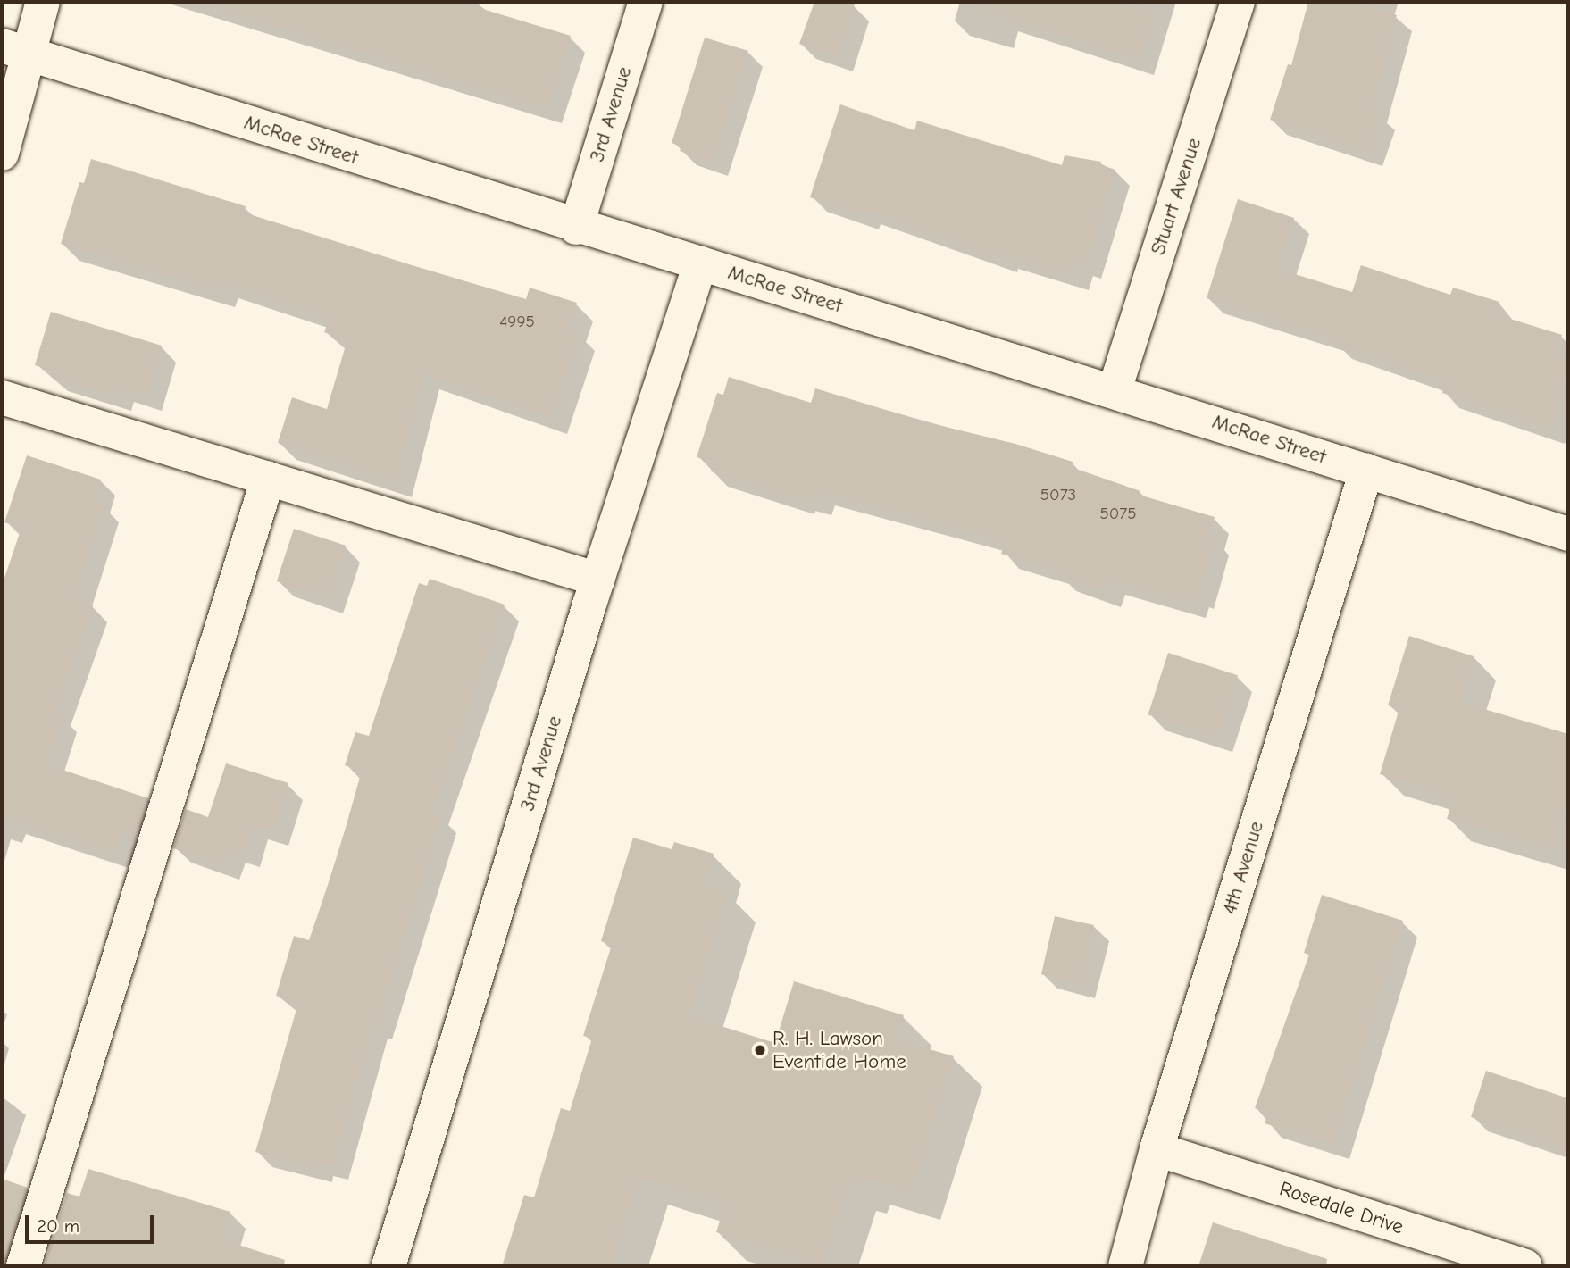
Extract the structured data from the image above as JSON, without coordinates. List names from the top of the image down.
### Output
{
  "streets": {
    "street": [
      "3rd Avenue",
      "McRae Street",
      "Stuart Avenue",
      "4th Avenue",
      "Rosedale Drive"
    ]
  },
  "crossings": [
    ["3rd Avenue", "McRae Street"],
    ["McRae Street", "Stuart Avenue"],
    ["McRae Street", "4th Avenue"],
    ["4th Avenue", "Rosedale Drive"]
  ],
  "places": ["R. H. Lawson Eventide Home"],
  "house_numbers": ["4995", "5073", "5075"],
  "scale_bar": "20 m"
}
